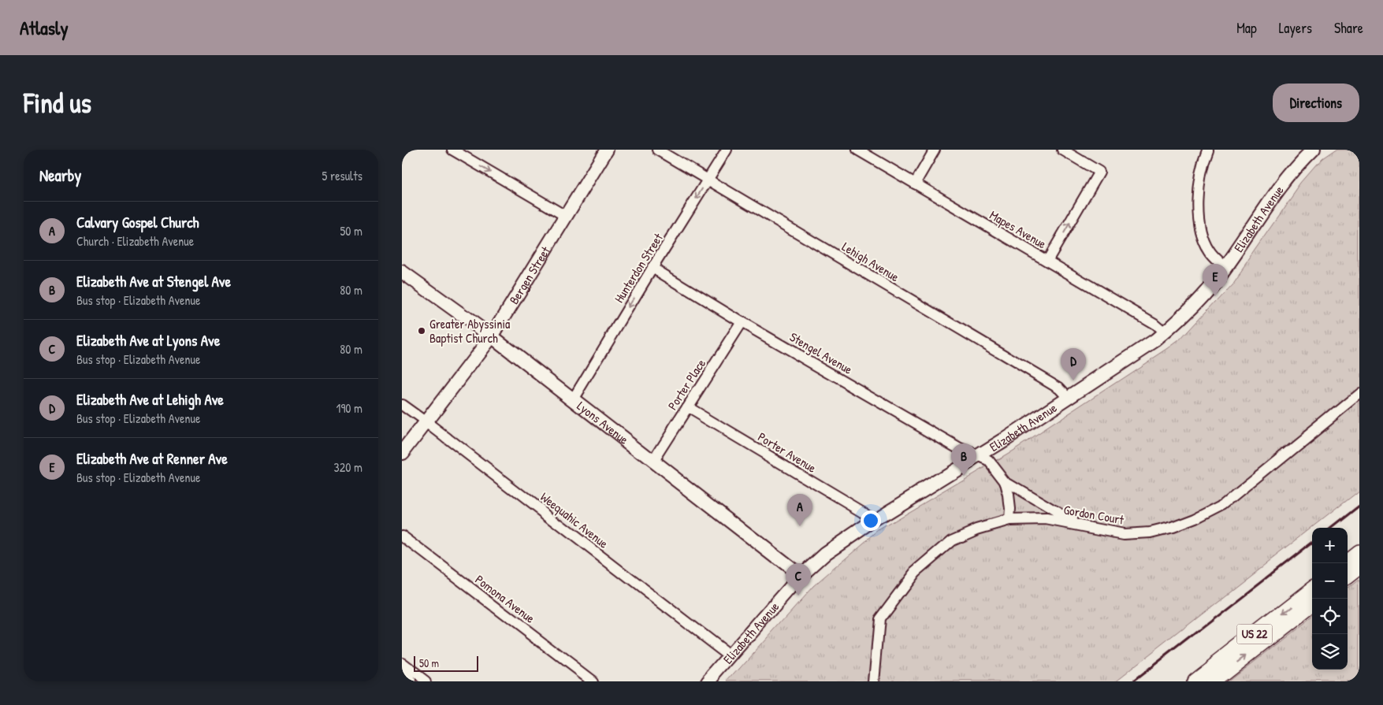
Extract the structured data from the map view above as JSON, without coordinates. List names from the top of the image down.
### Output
{
  "streets": {
    "highway": ["US 22"],
    "main road": ["Elizabeth Avenue", "Bergen Street", "Lyons Avenue"],
    "street": [
      "Mapes Avenue",
      "Lehigh Avenue",
      "Hunterdon Street",
      "Stengel Avenue",
      "Porter Place",
      "Porter Avenue",
      "Gordon Court",
      "Weequahic Avenue",
      "Pomona Avenue"
    ]
  },
  "crossings": [
    ["Elizabeth Avenue", "Mapes Avenue"],
    ["Elizabeth Avenue", "Lehigh Avenue"],
    ["Elizabeth Avenue", "Stengel Avenue"],
    ["Elizabeth Avenue", "Lyons Avenue"],
    ["Elizabeth Avenue", "Porter Avenue"],
    ["Elizabeth Avenue", "Weequahic Avenue"],
    ["Lehigh Avenue", "Hunterdon Street"],
    ["Hunterdon Street", "Stengel Avenue"],
    ["Hunterdon Street", "Lyons Avenue"],
    ["Bergen Street", "Lyons Avenue"],
    ["Bergen Street", "Weequahic Avenue"],
    ["Stengel Avenue", "Porter Place"],
    ["Porter Place", "Lyons Avenue"],
    ["Porter Place", "Porter Avenue"]
  ],
  "one_way": ["Hunterdon Street"],
  "places": ["Greater Abyssinia Baptist Church"],
  "scale_bar": "50 m",
  "page": {
    "header": "Atlasly",
    "nav": ["Map", "Layers", "Share"],
    "buttons": "Directions",
    "title": "Find us",
    "heading": ["Nearby", "5 results"],
    "list": [
      {
        "mark": "A",
        "name": "Calvary Gospel Church",
        "note": "Church · Elizabeth Avenue",
        "value": "50 m"
      },
      {
        "mark": "B",
        "name": "Elizabeth Ave at Stengel Ave",
        "note": "Bus stop · Elizabeth Avenue",
        "value": "80 m"
      },
      {
        "mark": "C",
        "name": "Elizabeth Ave at Lyons Ave",
        "note": "Bus stop · Elizabeth Avenue",
        "value": "80 m"
      },
      {
        "mark": "D",
        "name": "Elizabeth Ave at Lehigh Ave",
        "note": "Bus stop · Elizabeth Avenue",
        "value": "190 m"
      },
      {
        "mark": "E",
        "name": "Elizabeth Ave at Renner Ave",
        "note": "Bus stop · Elizabeth Avenue",
        "value": "320 m"
      }
    ],
    "pins": [
      "E",
      "D",
      "B",
      "A",
      "C"
    ],
    "map_buttons": ["+", "−"],
    "scale": "50 m"
  }
}
